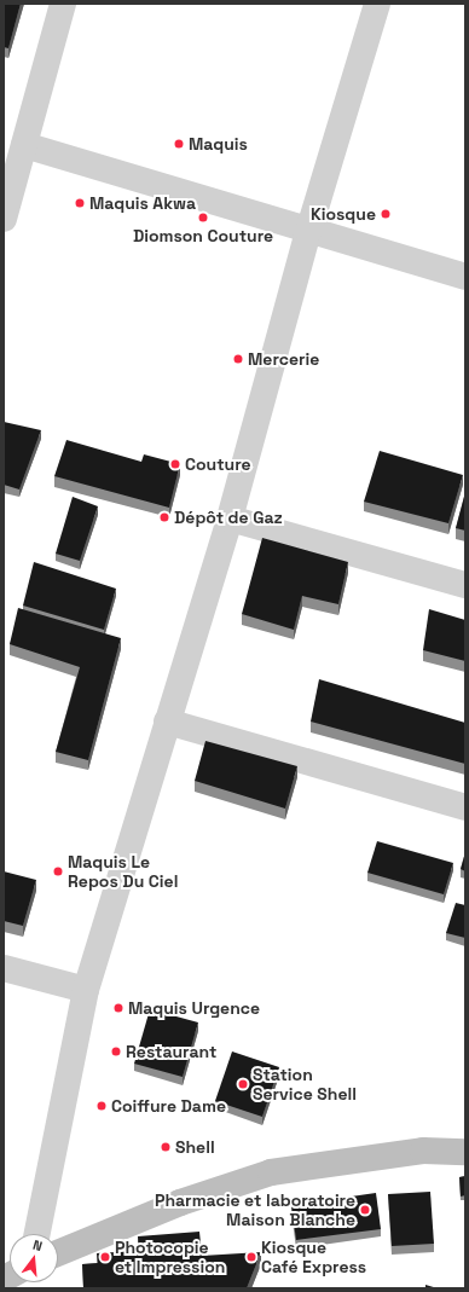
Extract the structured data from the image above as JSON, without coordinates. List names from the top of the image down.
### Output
{
  "places": [
    "Maquis",
    "Maquis Akwa",
    "Kiosque",
    "Diomson Couture",
    "Mercerie",
    "Couture",
    "Dépôt de Gaz",
    "Maquis Le Repos Du Ciel",
    "Maquis Urgence",
    "Restaurant",
    "Station Service Shell",
    "Coiffure Dame",
    "Shell",
    "Pharmacie et laboratoire Maison Blanche",
    "Photocopie et Impression",
    "Kiosque Café Express"
  ],
  "north": "top"
}
